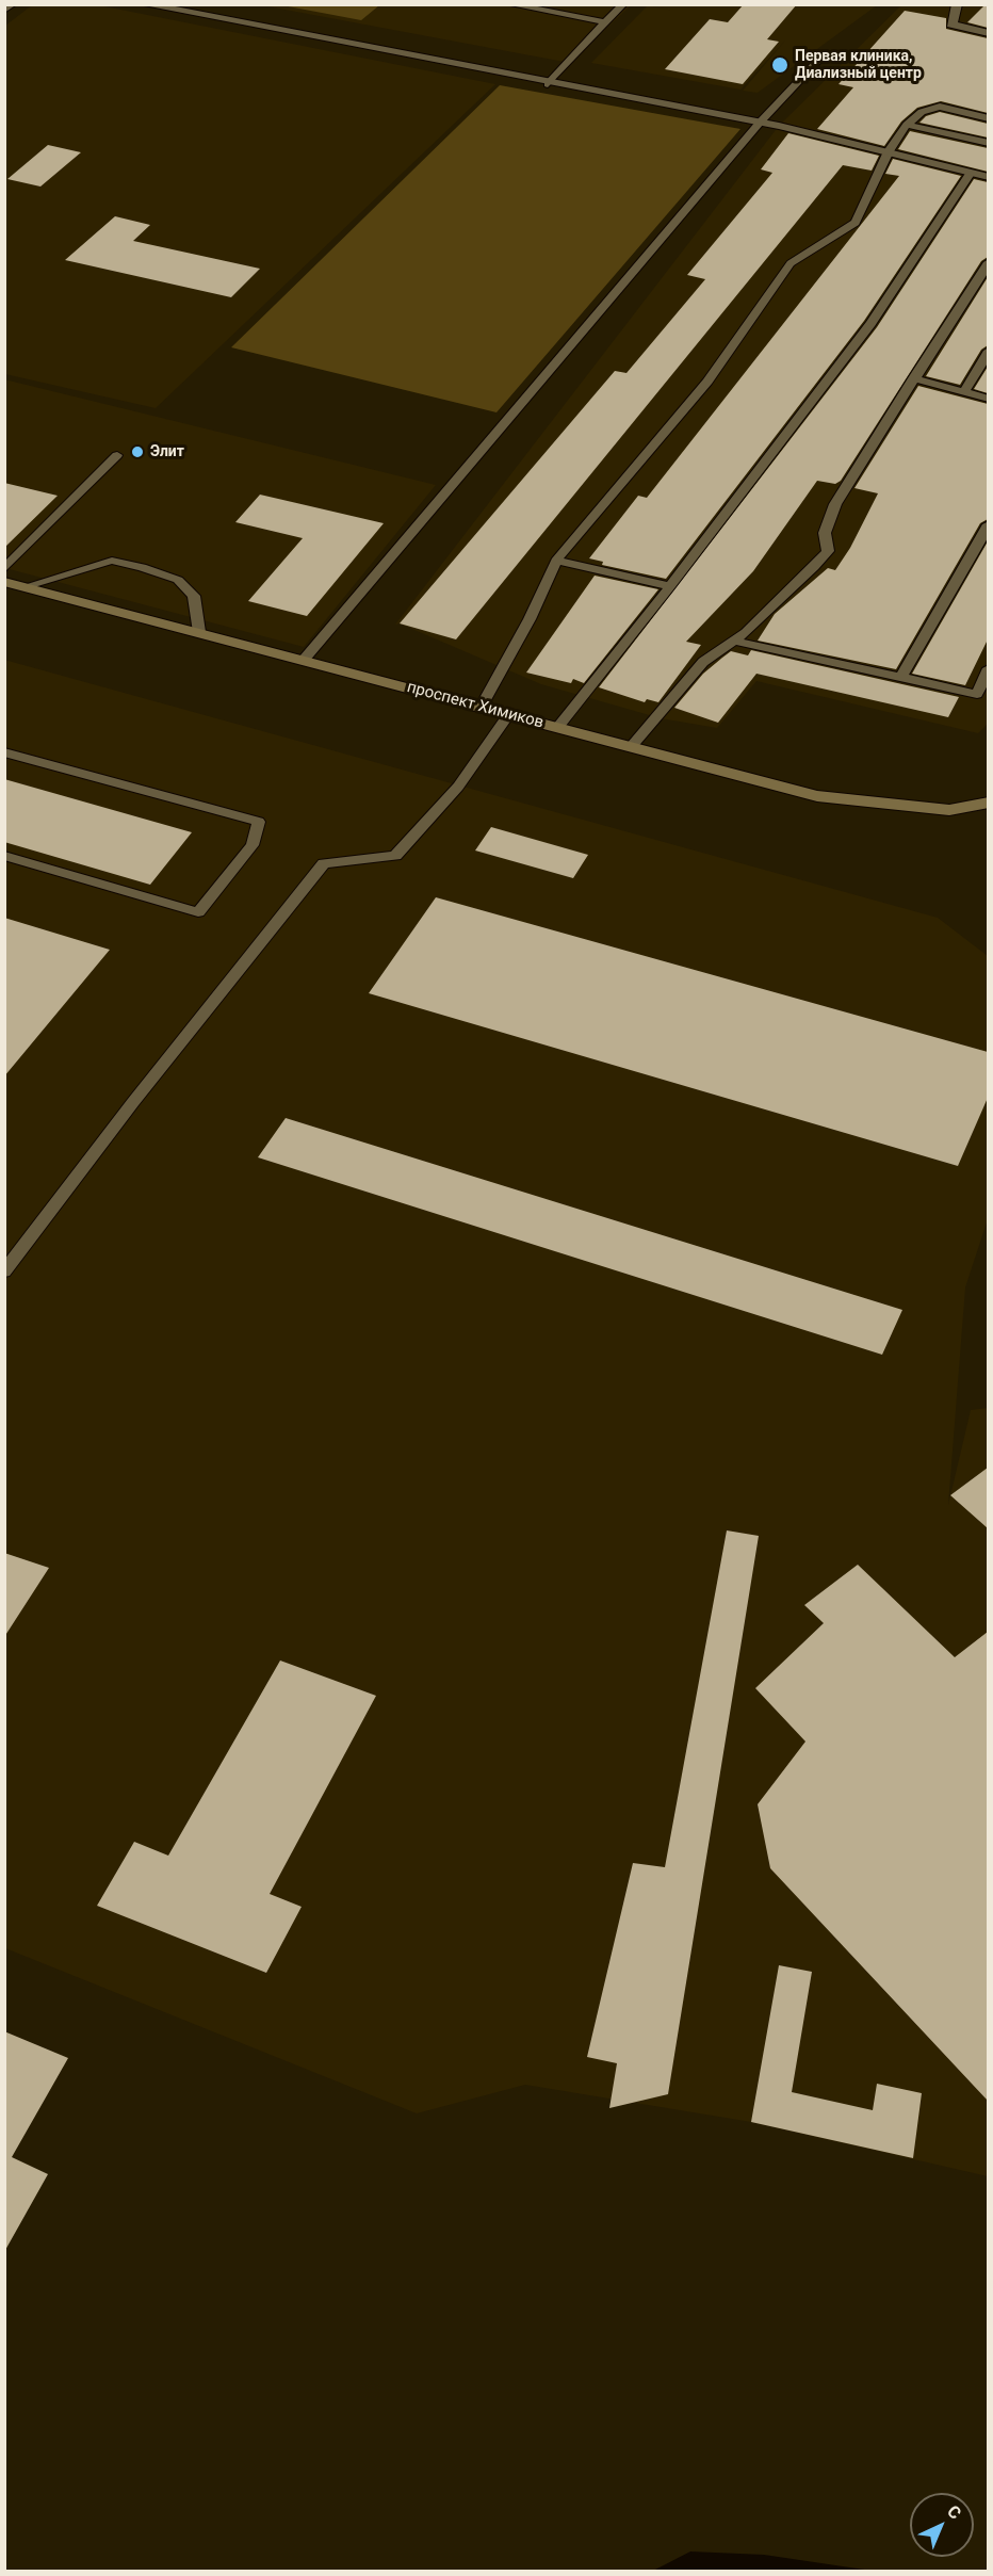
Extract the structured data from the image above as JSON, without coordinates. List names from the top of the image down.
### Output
{
  "streets": {
    "main road": ["проспект Химиков"]
  },
  "places": ["Первая клиника, Диализный центр", "Элит"],
  "north": "top right"
}
